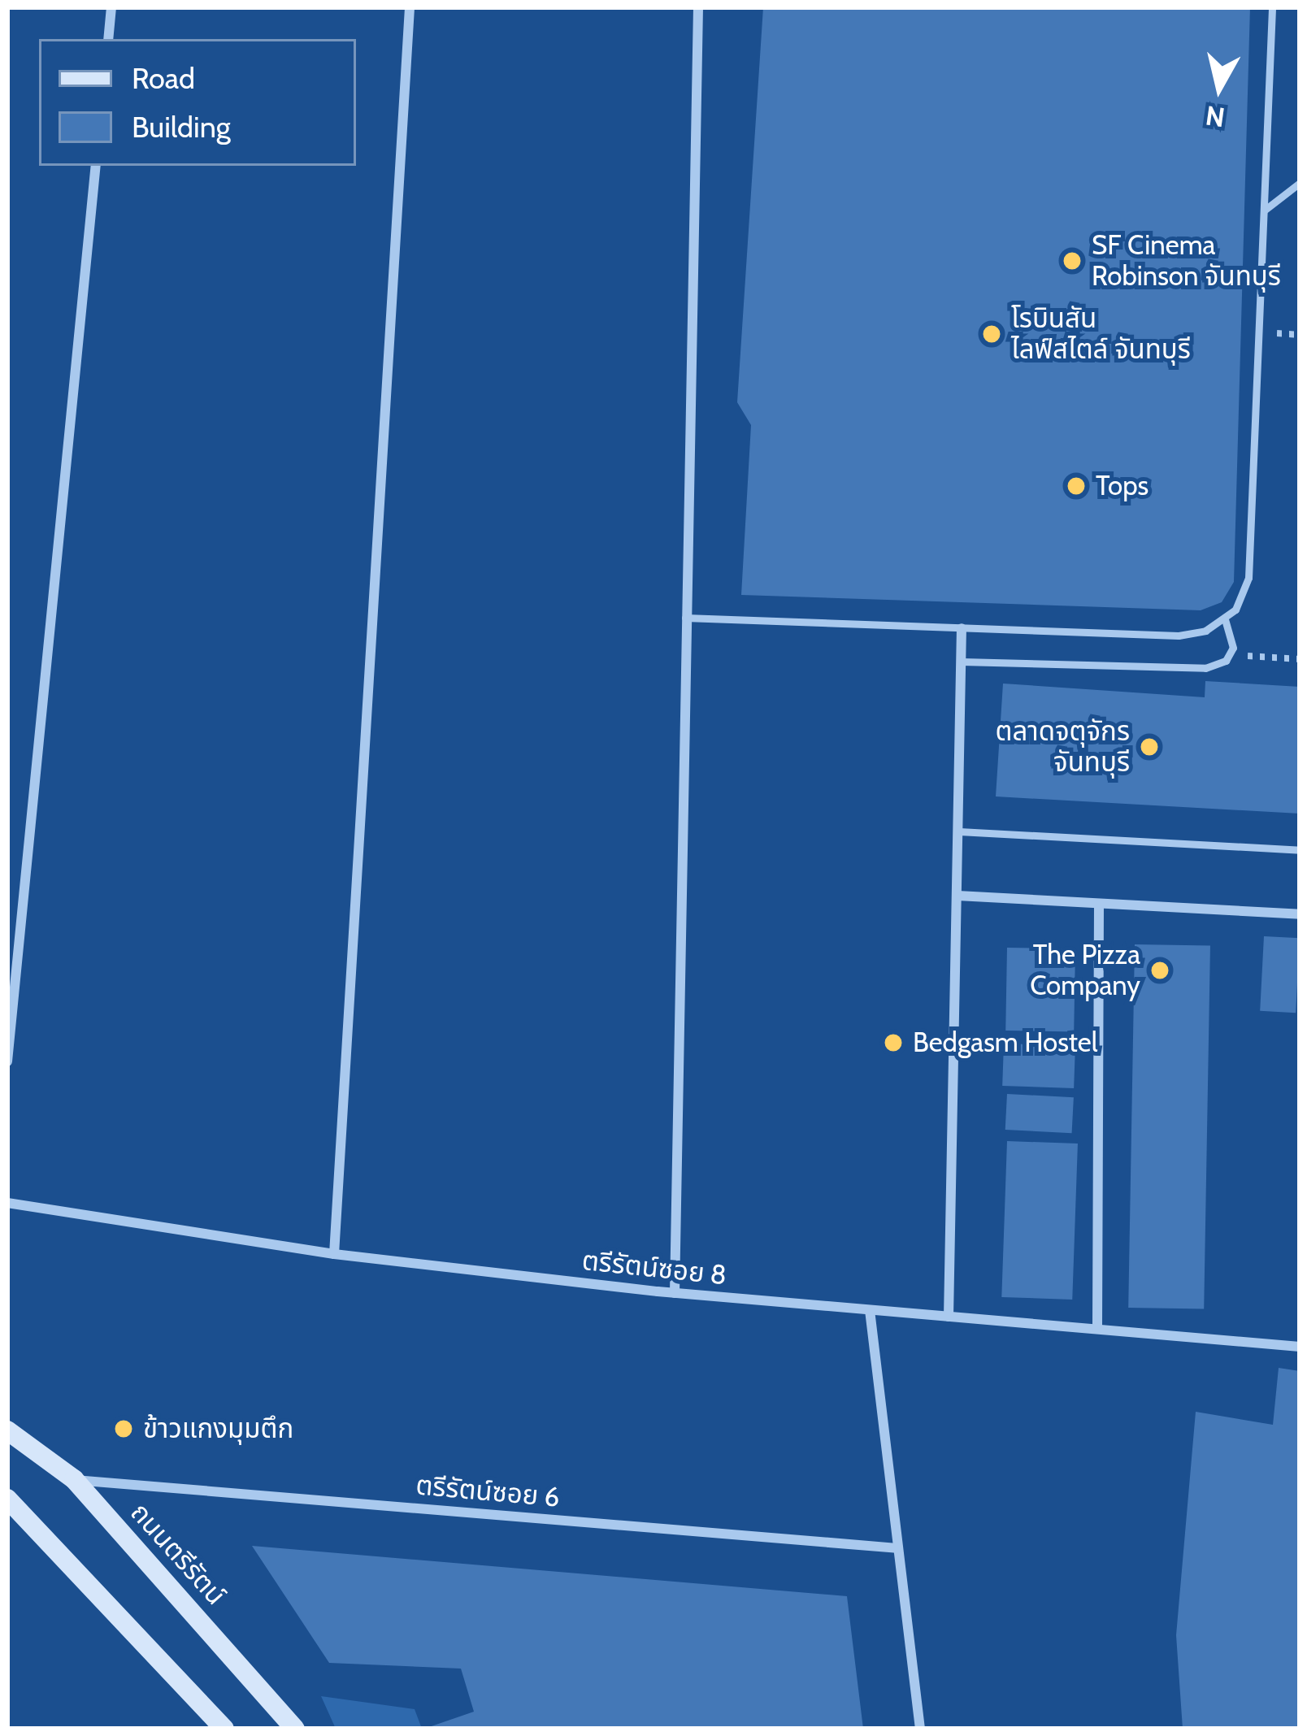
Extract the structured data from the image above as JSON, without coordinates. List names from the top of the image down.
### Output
{
  "streets": {
    "main road": ["ถนนตรีรัตน์"],
    "street": ["ตรีรัตน์ซอย 8", "ตรีรัตน์ซอย 6"]
  },
  "crossings": [
    ["ตรีรัตน์ซอย 6", "ถนนตรีรัตน์"]
  ],
  "places": [
    "SF Cinema Robinson จันทบุรี",
    "โรบินสัน ไลฟ์สไตล์ จันทบุรี",
    "Tops",
    "ตลาดจตุจักร จันทบุรี",
    "The Pizza Company",
    "Bedgasm Hostel",
    "ข้าวแกงมุมตึก"
  ],
  "legend": ["Road", "Building"],
  "north": "bottom"
}
